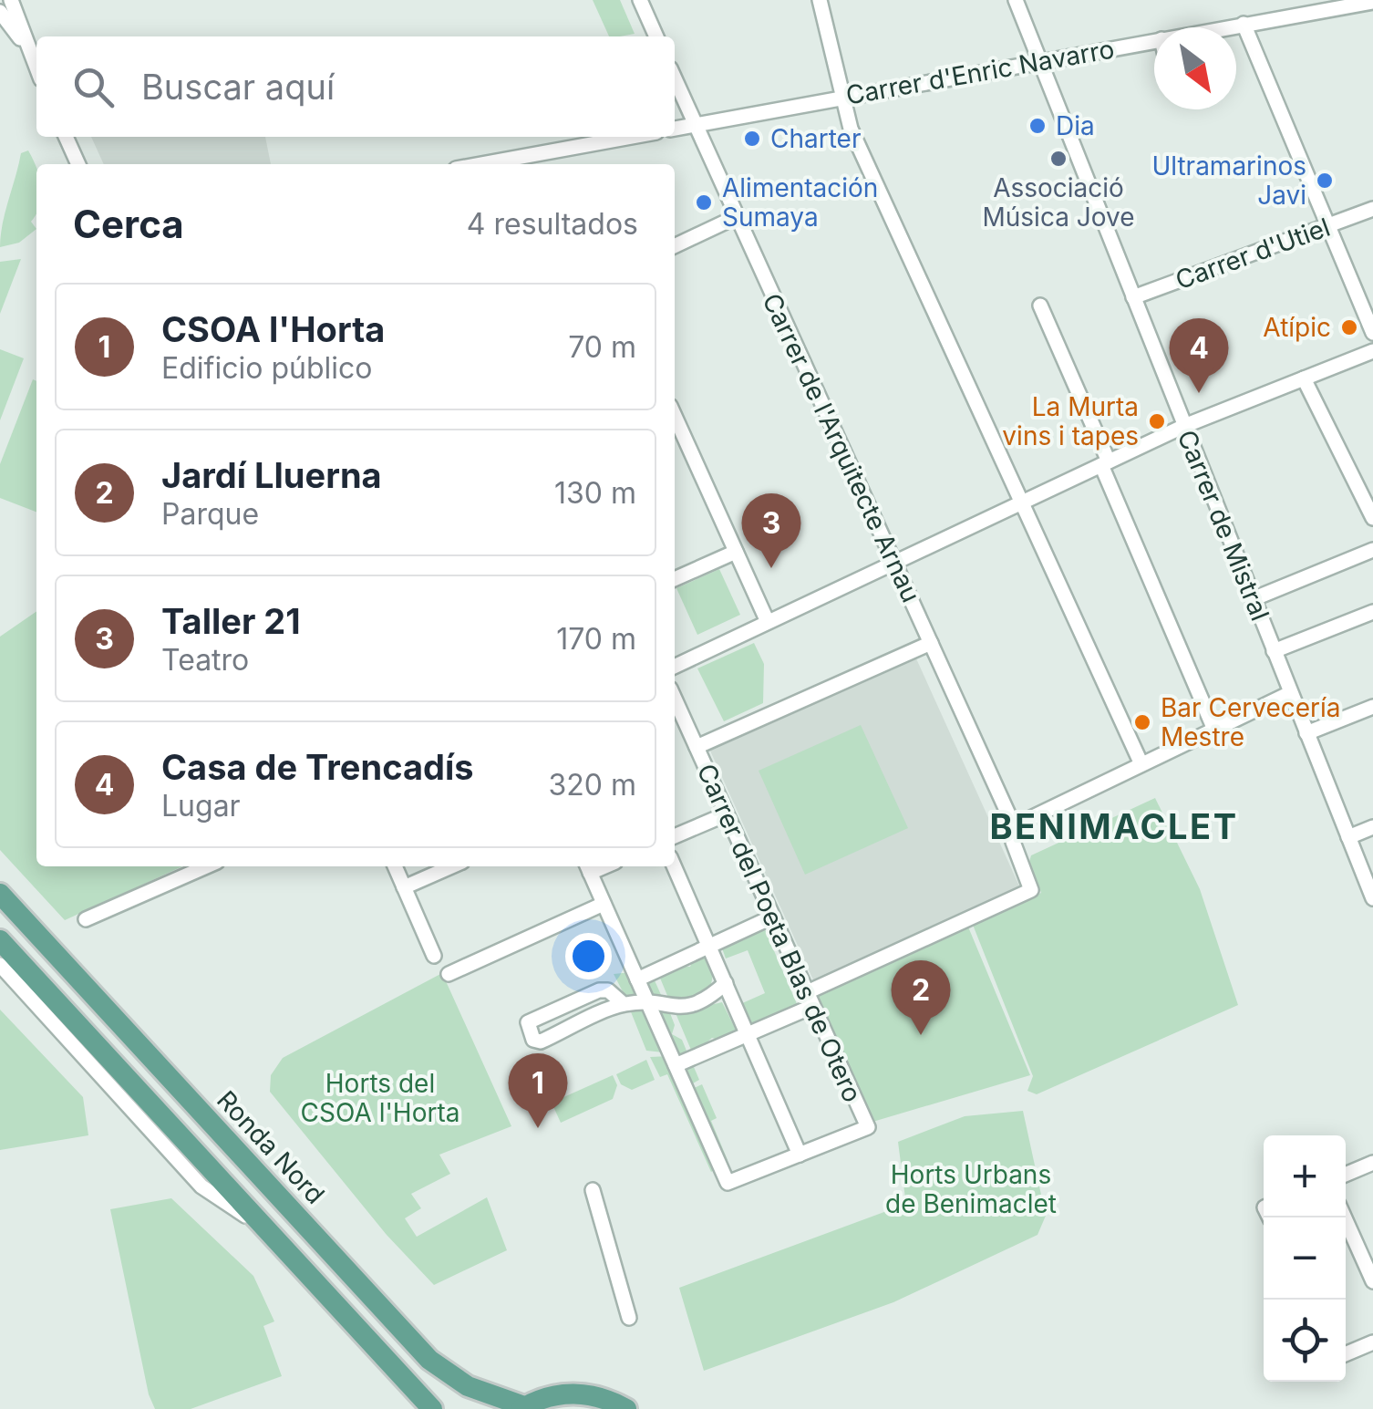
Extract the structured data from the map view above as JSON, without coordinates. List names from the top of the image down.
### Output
{
  "streets": {
    "main road": ["Ronda Nord"],
    "street": [
      "Carrer d'Enric Navarro",
      "Carrer d'Utiel",
      "Carrer de l'Arquitecte Arnau",
      "Carrer de Mistral",
      "Carrer del Poeta Blas de Otero"
    ]
  },
  "crossings": [
    ["Carrer d'Enric Navarro", "Carrer de l'Arquitecte Arnau"],
    ["Carrer d'Enric Navarro", "Carrer de Mistral"],
    ["Carrer d'Utiel", "Carrer de Mistral"],
    ["Carrer de l'Arquitecte Arnau", "Carrer del Poeta Blas de Otero"]
  ],
  "districts": ["BENIMACLET"],
  "parks": ["Horts del CSOA l'Horta", "Horts Urbans de Benimaclet"],
  "places": [
    "Dia",
    "Charter",
    "Associació Música Jove",
    "Ultramarinos Javi",
    "Alimentación Sumaya",
    "Atípic",
    "La Murta vins i tapes",
    "Bar Cervecería Mestre"
  ],
  "north": "bottom right",
  "page": {
    "search": "Buscar aquí",
    "heading": ["Cerca", "4 resultados"],
    "list": [
      {
        "mark": "1",
        "name": "CSOA l'Horta",
        "note": "Edificio público",
        "value": "70 m"
      },
      {
        "mark": "2",
        "name": "Jardí Lluerna",
        "note": "Parque",
        "value": "130 m"
      },
      {
        "mark": "3",
        "name": "Taller 21",
        "note": "Teatro",
        "value": "170 m"
      },
      {
        "mark": "4",
        "name": "Casa de Trencadís",
        "note": "Lugar",
        "value": "320 m"
      }
    ],
    "pins": [
      "4",
      "3",
      "2",
      "1"
    ],
    "map_buttons": ["+", "−"]
  }
}
